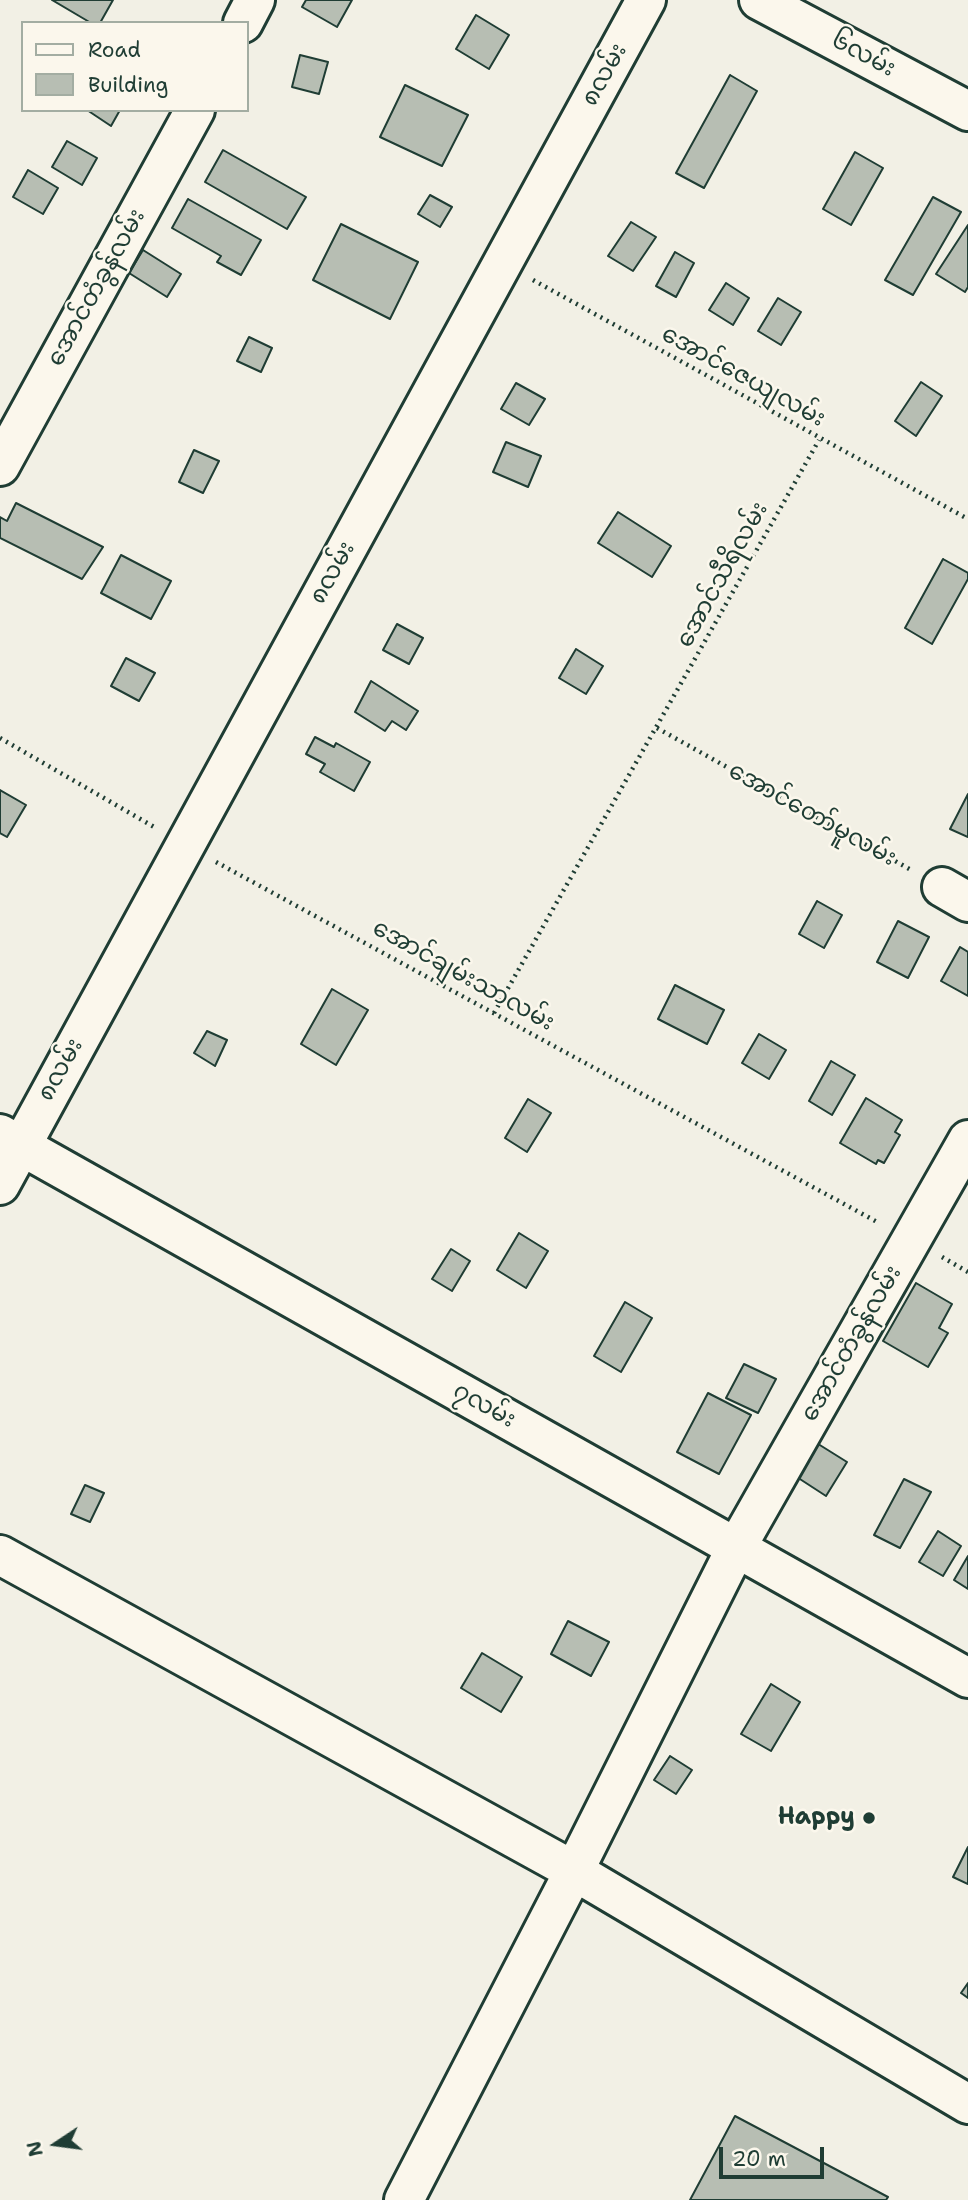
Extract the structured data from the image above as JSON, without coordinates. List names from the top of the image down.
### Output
{
  "streets": {
    "street": [
      "၆လမ်း",
      "၈လမ်း",
      "အောင်တံခွန်လမ်း",
      "၇လမ်း"
    ],
    "path": [
      "အောင်ဇေယျလမ်း",
      "အောင်သီရိလမ်း",
      "အောင်တော်မူလမ်း",
      "အောင်ချမ်းသာလမ်း"
    ]
  },
  "crossings": [
    ["၈လမ်း", "အောင်ဇေယျလမ်း"],
    ["၈လမ်း", "အောင်ချမ်းသာလမ်း"],
    ["၈လမ်း", "၇လမ်း"],
    ["အောင်တံခွန်လမ်း", "အောင်ချမ်းသာလမ်း"],
    ["အောင်တံခွန်လမ်း", "၇လမ်း"],
    ["အောင်ဇေယျလမ်း", "အောင်သီရိလမ်း"],
    ["အောင်သီရိလမ်း", "အောင်တော်မူလမ်း"],
    ["အောင်သီရိလမ်း", "အောင်ချမ်းသာလမ်း"]
  ],
  "places": ["Happy"],
  "legend": ["Road", "Building"],
  "scale_bar": "20 m",
  "north": "left"
}
